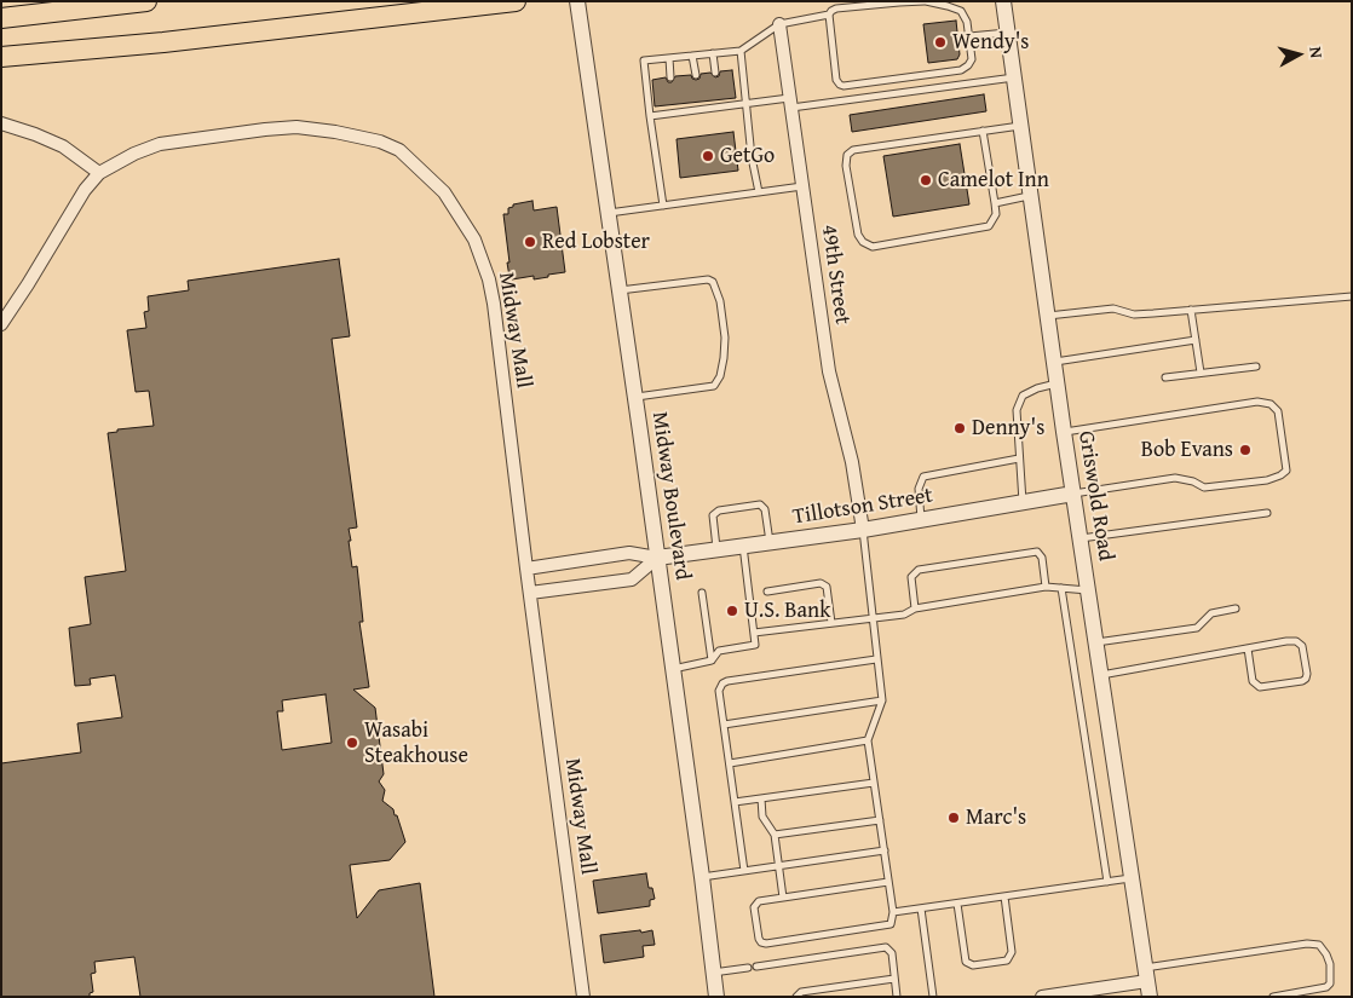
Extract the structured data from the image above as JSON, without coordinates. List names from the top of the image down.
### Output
{
  "streets": {
    "street": [
      "49th Street",
      "Midway Mall",
      "Midway Boulevard",
      "Griswold Road",
      "Tillotson Street"
    ]
  },
  "crossings": [
    ["49th Street", "Tillotson Street"],
    ["Midway Mall", "Tillotson Street"],
    ["Midway Boulevard", "Tillotson Street"],
    ["Griswold Road", "Tillotson Street"]
  ],
  "places": [
    "Wendy's",
    "GetGo",
    "Camelot Inn",
    "Red Lobster",
    "Denny's",
    "Bob Evans",
    "U.S. Bank",
    "Wasabi Steakhouse",
    "Marc's"
  ],
  "north": "right"
}
